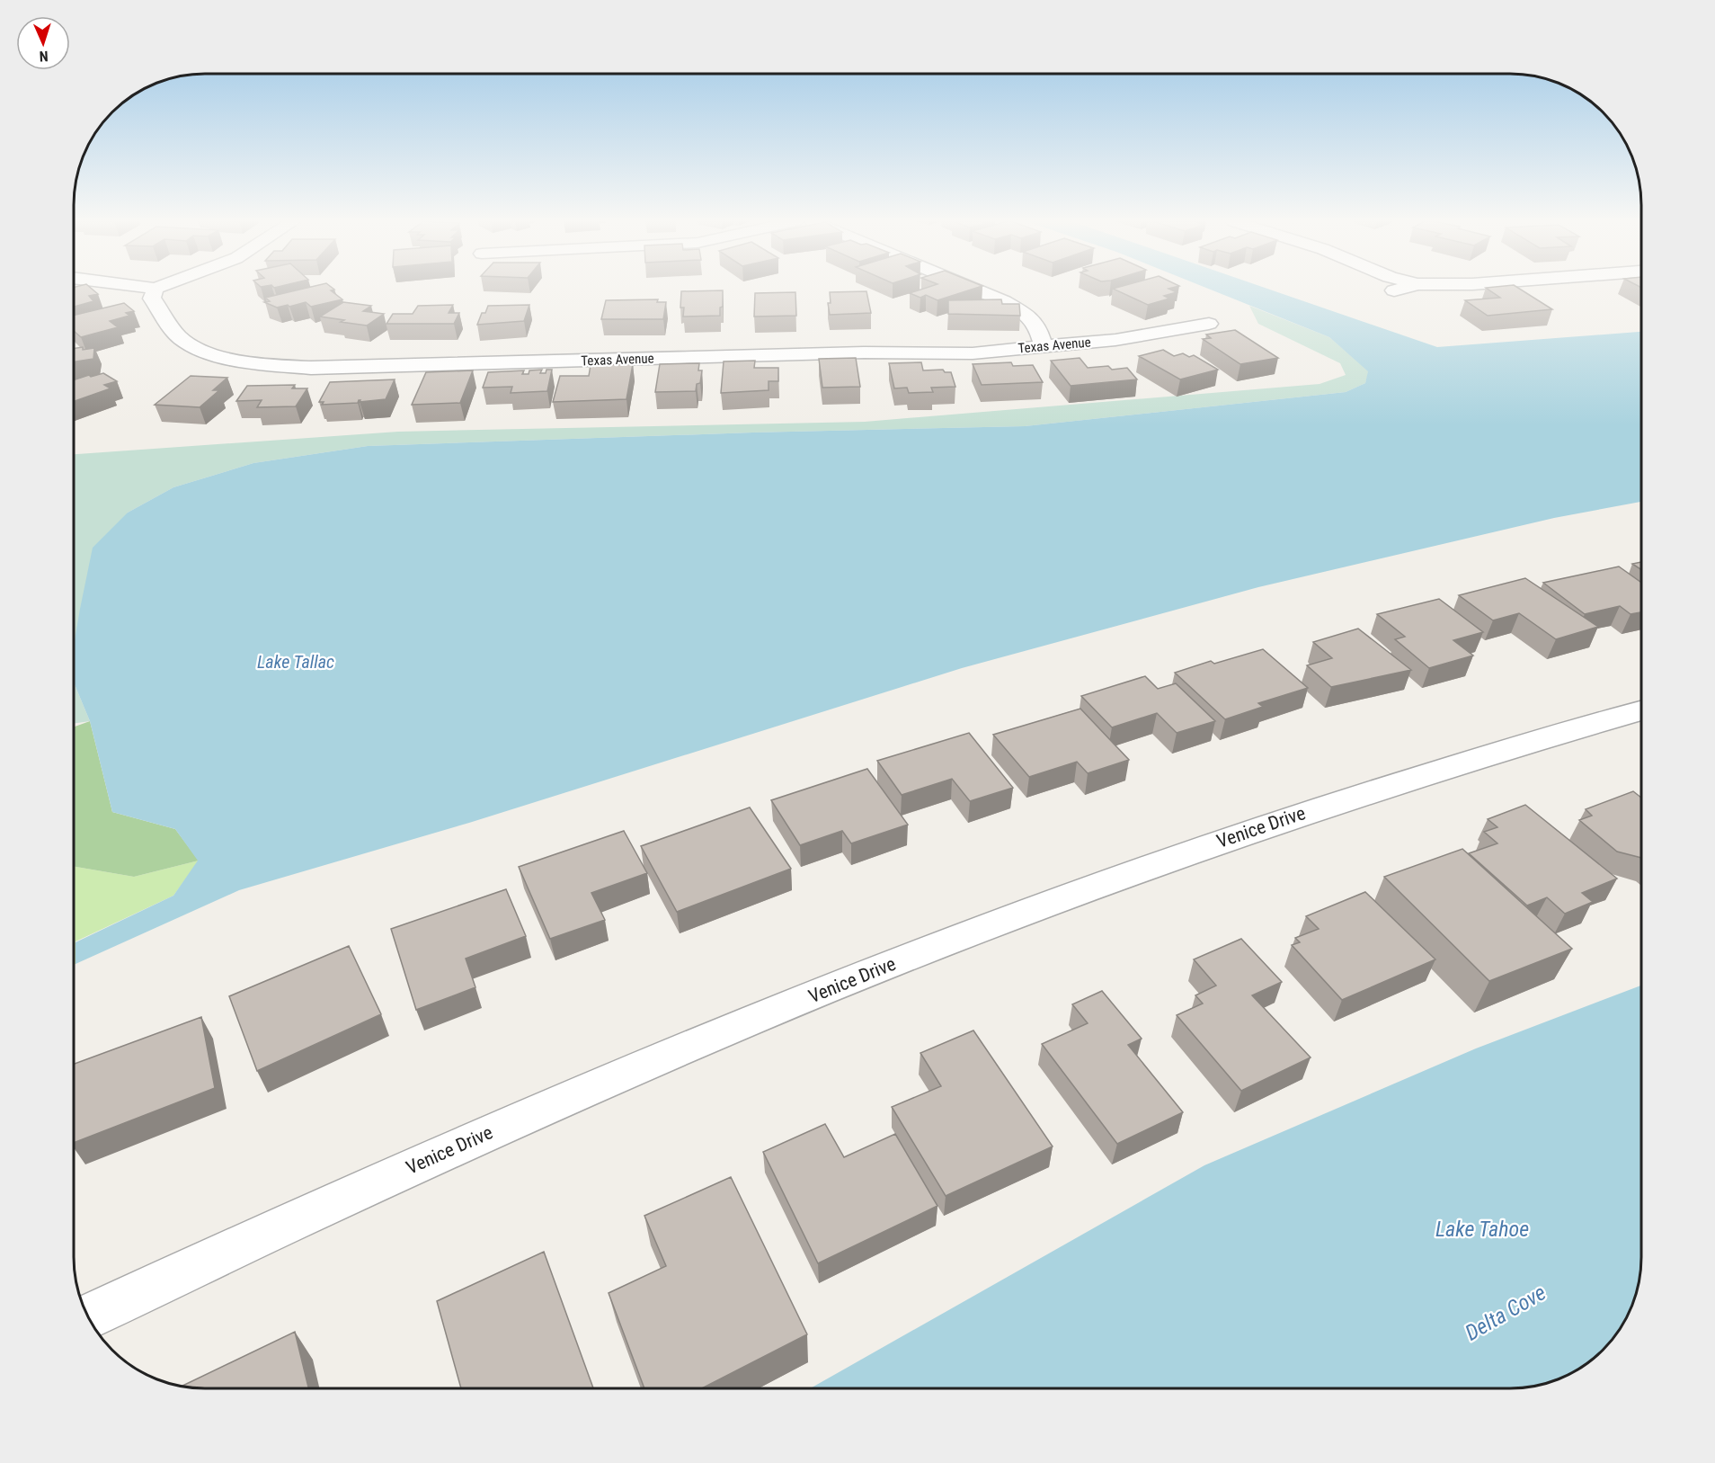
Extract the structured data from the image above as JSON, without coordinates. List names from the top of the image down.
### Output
{
  "streets": {
    "street": ["Texas Avenue", "Venice Drive"]
  },
  "water": ["Lake Tallac", "Lake Tahoe", "Delta Cove"],
  "north": "bottom"
}
